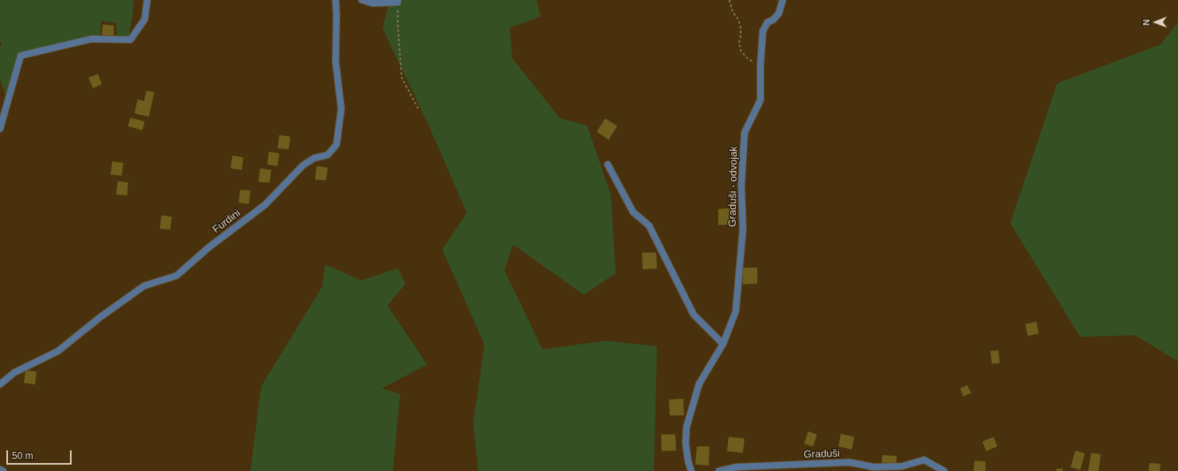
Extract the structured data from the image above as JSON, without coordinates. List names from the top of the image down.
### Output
{
  "streets": {
    "street": ["Graduši - odvojak", "Furdini", "Graduši"]
  },
  "scale_bar": "50 m",
  "north": "left"
}
